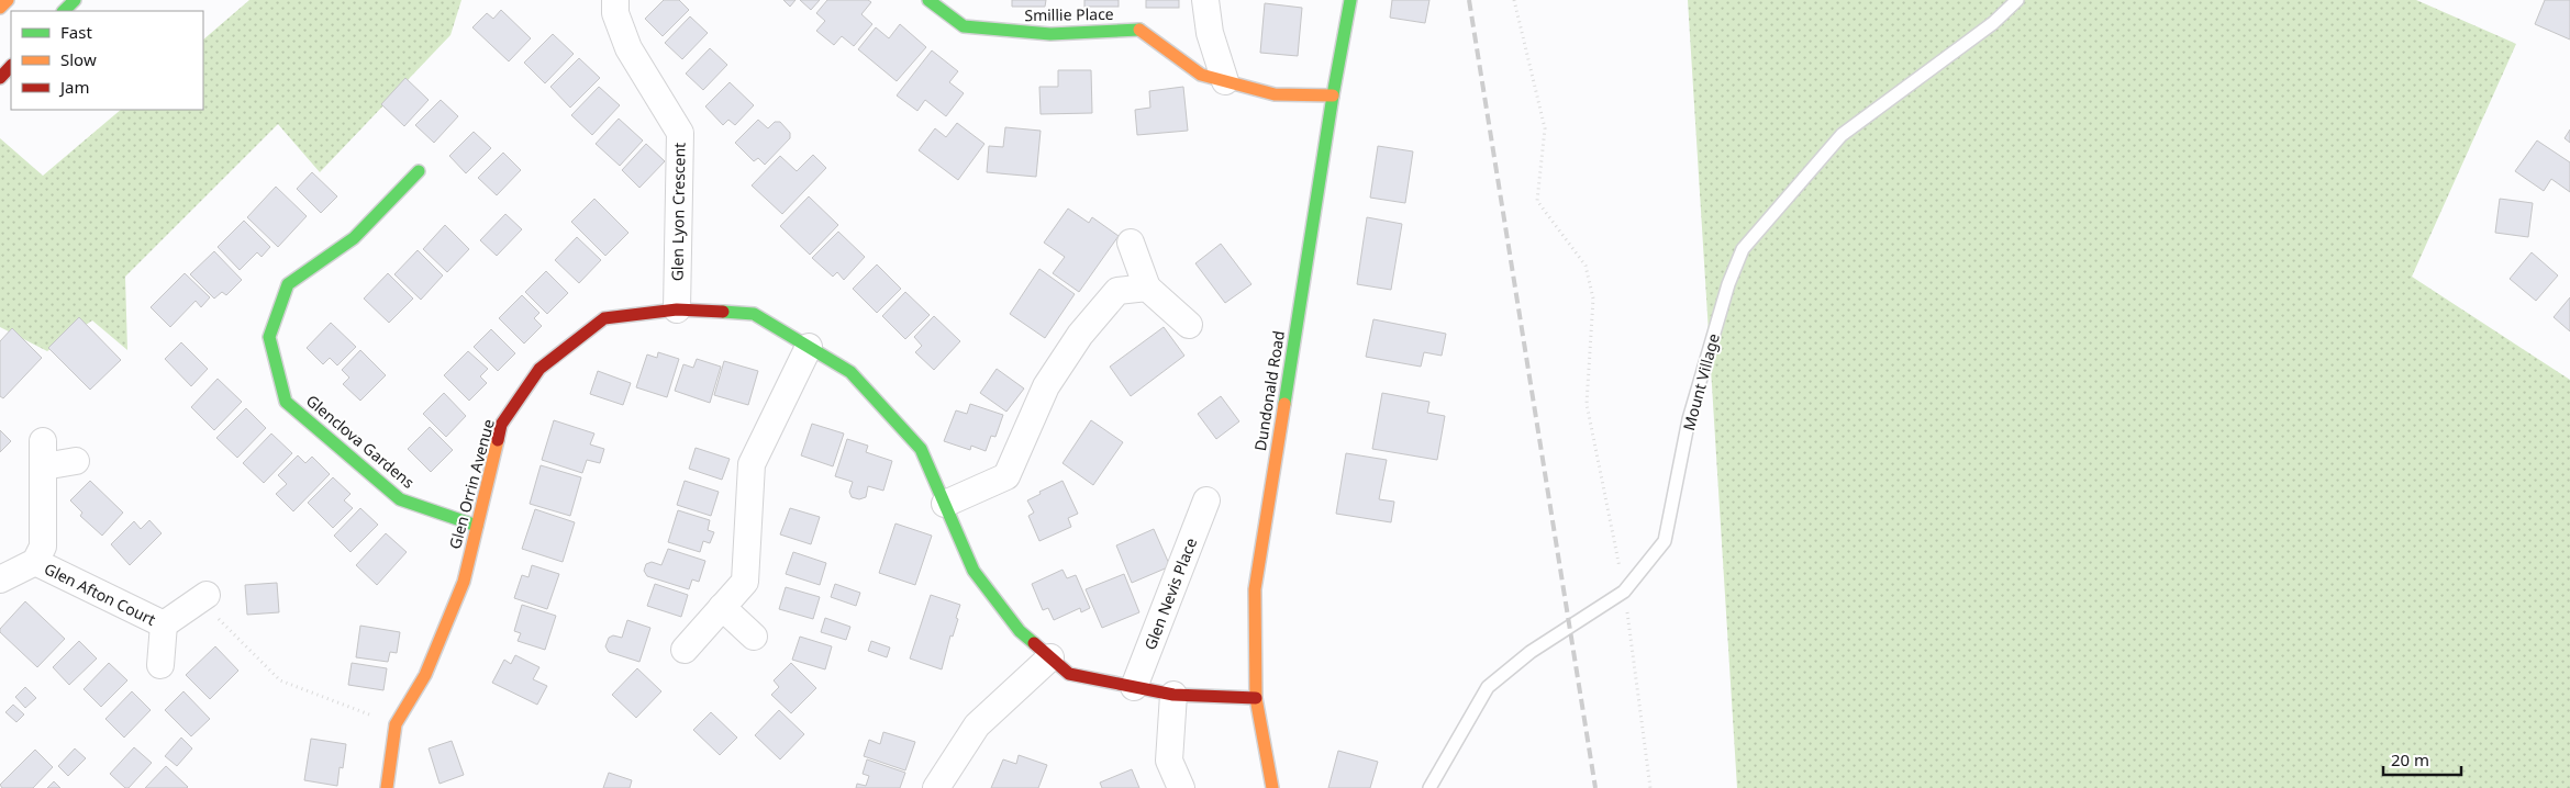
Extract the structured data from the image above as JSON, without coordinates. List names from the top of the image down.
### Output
{
  "streets": {
    "street": [
      "Smillie Place",
      "Glen Lyon Crescent",
      "Dundonald Road",
      "Glenclova Gardens",
      "Glen Orrin Avenue",
      "Glen Afton Court",
      "Glen Nevis Place"
    ],
    "lane": ["Mount Village"]
  },
  "crossings": [
    ["Smillie Place", "Dundonald Road"],
    ["Glen Lyon Crescent", "Glen Orrin Avenue"],
    ["Dundonald Road", "Glen Orrin Avenue"],
    ["Glenclova Gardens", "Glen Orrin Avenue"],
    ["Glen Orrin Avenue", "Glen Nevis Place"]
  ],
  "legend": ["Fast", "Slow", "Jam"],
  "scale_bar": "20 m"
}
